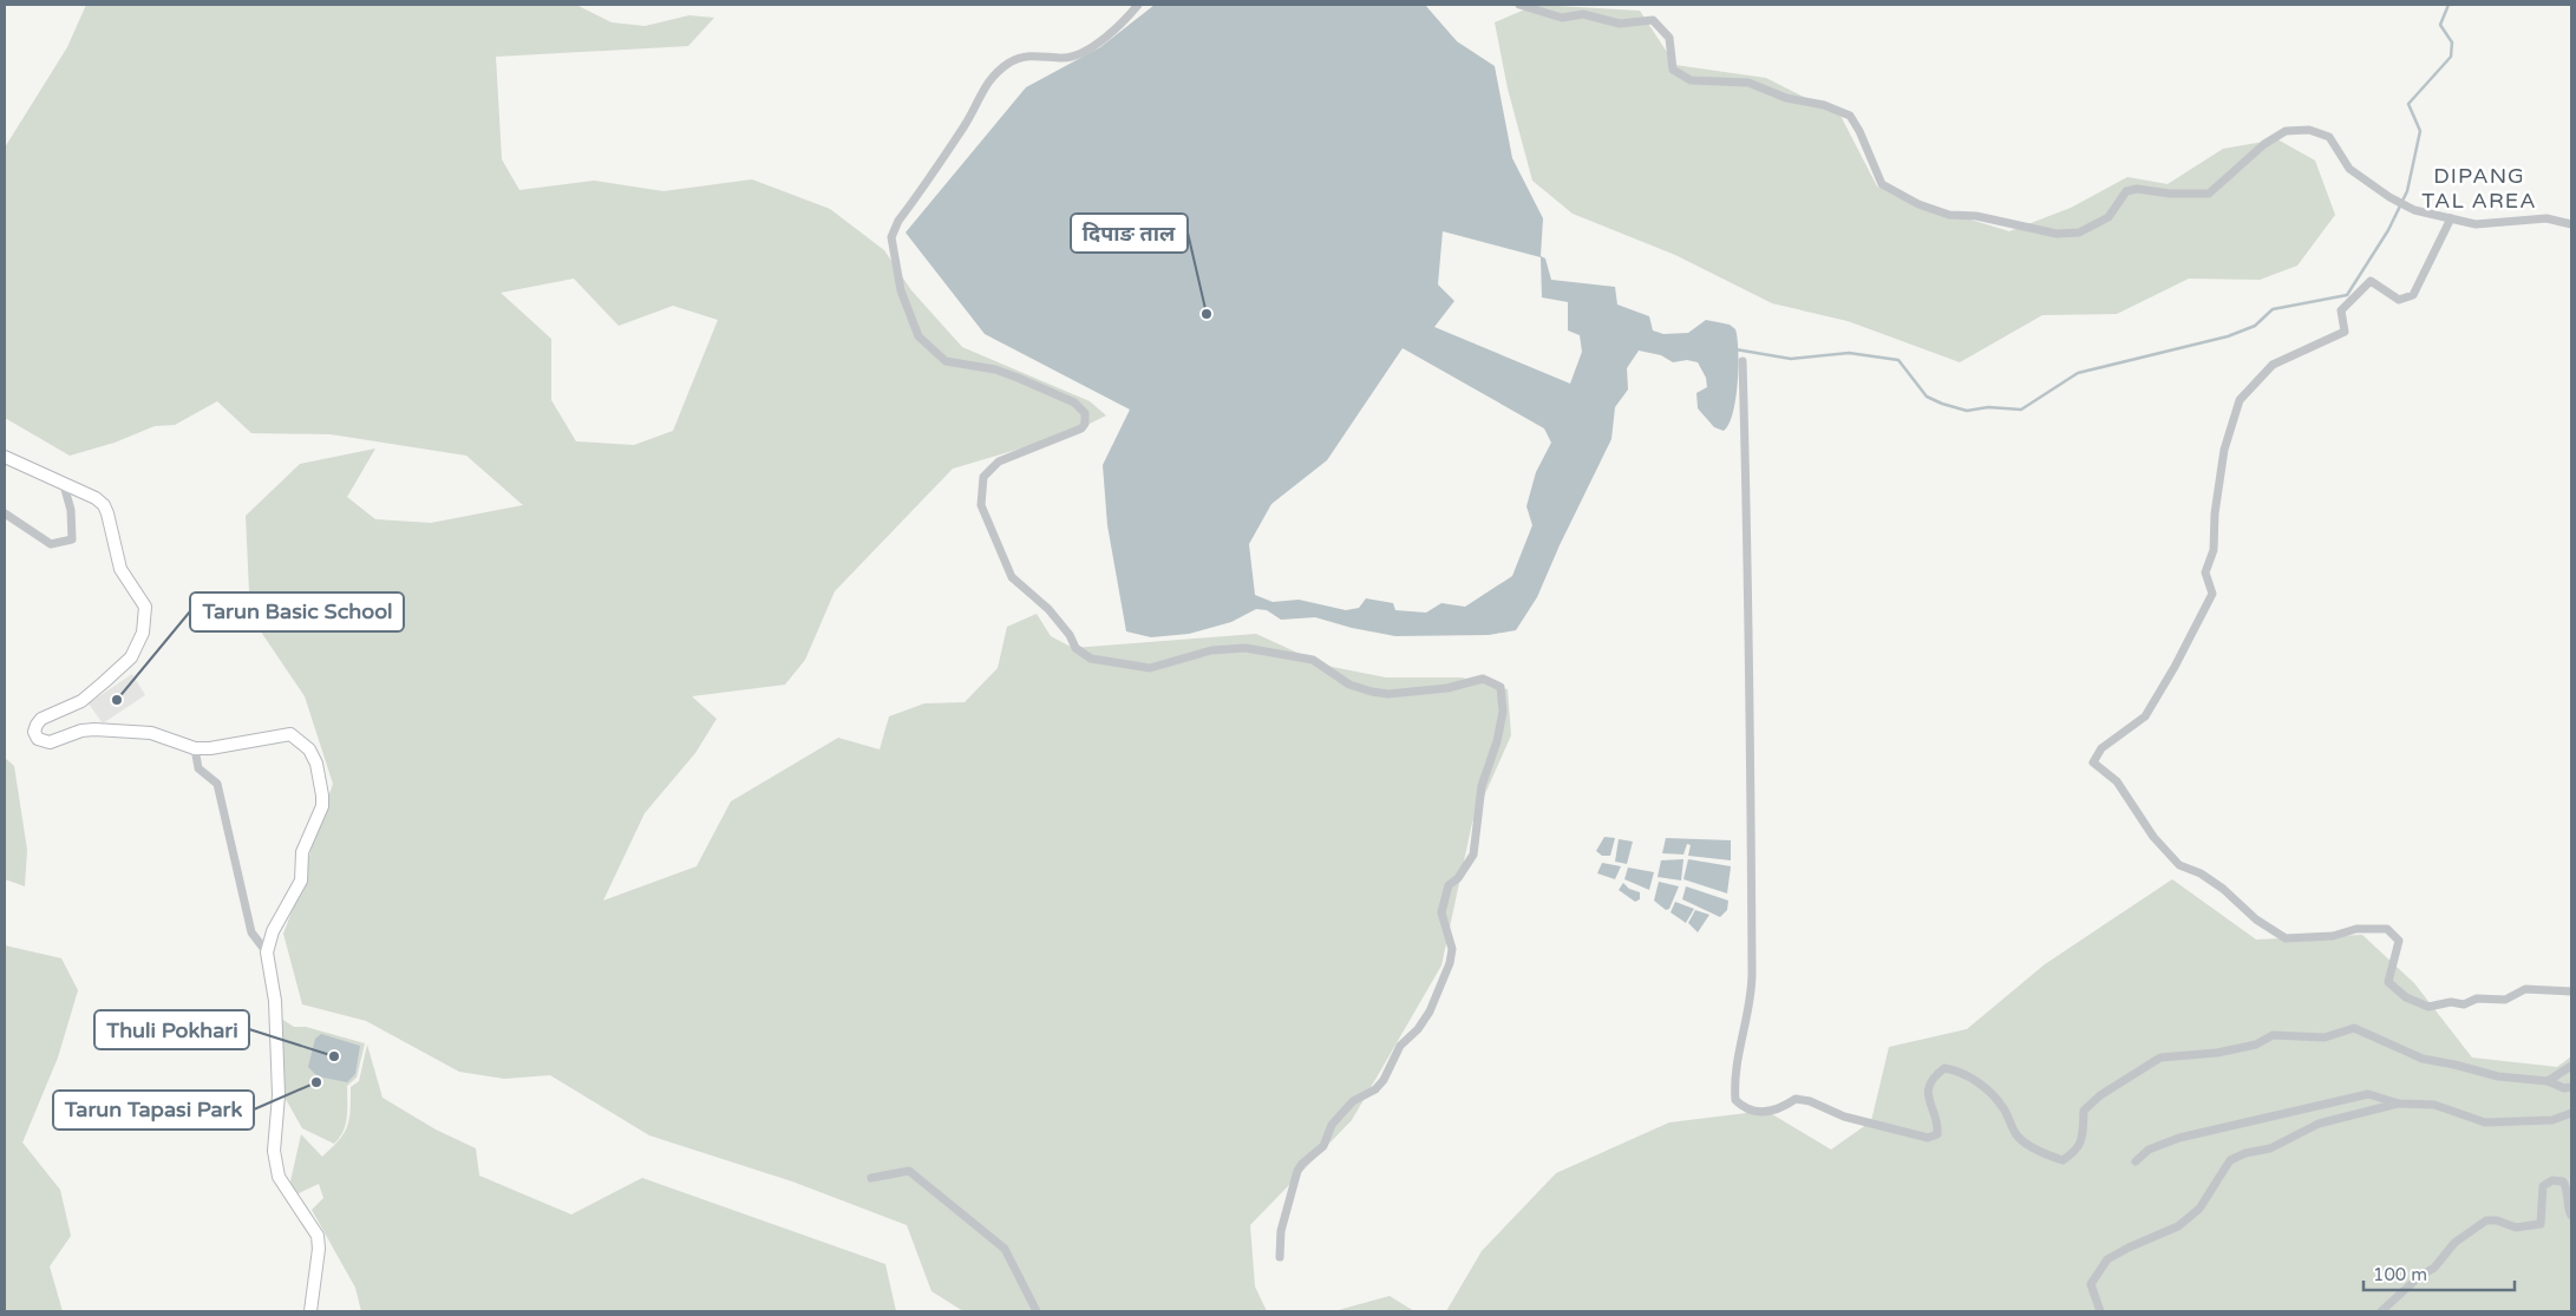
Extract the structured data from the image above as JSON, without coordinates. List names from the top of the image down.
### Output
{
  "districts": ["DIPANG TAL AREA"],
  "places": [
    "दिपाङ ताल",
    "Tarun Basic School",
    "Thuli Pokhari",
    "Tarun Tapasi Park"
  ],
  "scale_bar": "100 m"
}
